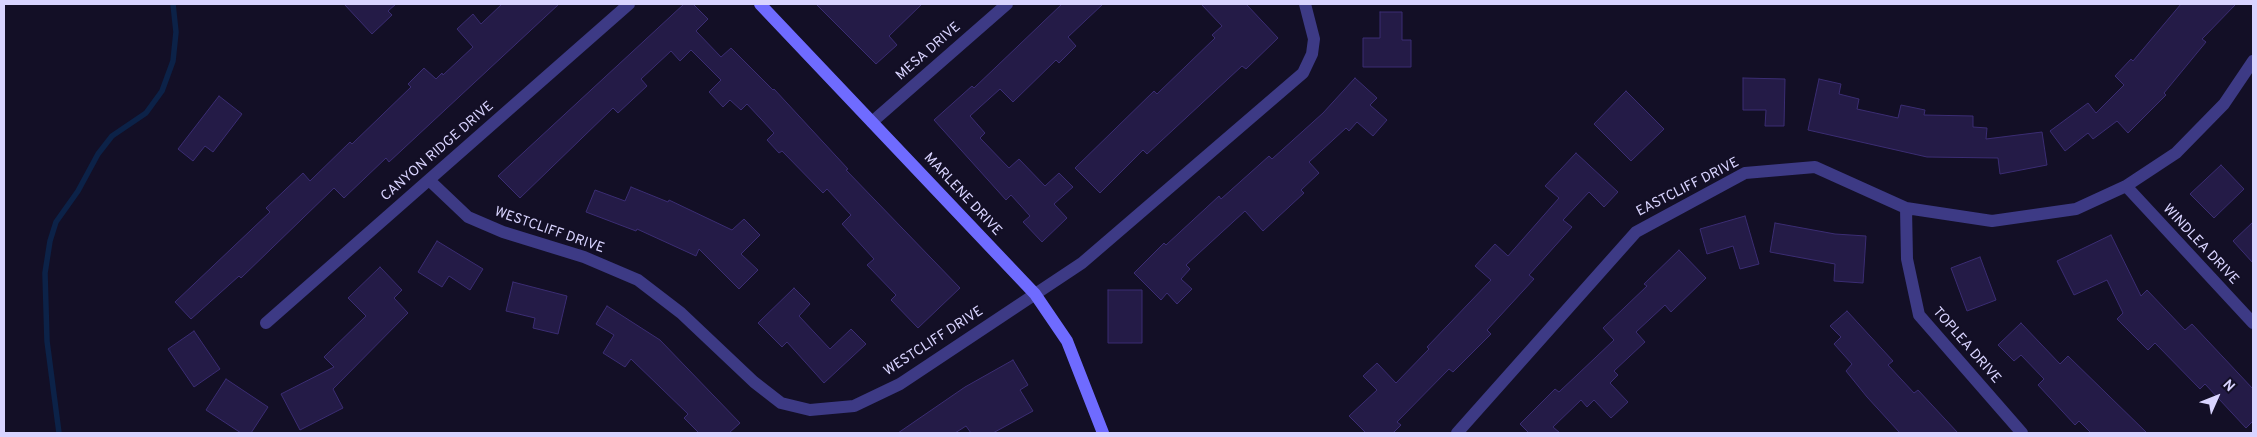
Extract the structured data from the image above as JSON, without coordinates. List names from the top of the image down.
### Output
{
  "streets": {
    "street": [
      "MESA DRIVE",
      "CANYON RIDGE DRIVE",
      "EASTCLIFF DRIVE",
      "MARLENE DRIVE",
      "WESTCLIFF DRIVE",
      "WINDLEA DRIVE",
      "TOPLEA DRIVE"
    ]
  },
  "crossings": [
    ["MESA DRIVE", "MARLENE DRIVE"],
    ["CANYON RIDGE DRIVE", "WESTCLIFF DRIVE"],
    ["EASTCLIFF DRIVE", "WINDLEA DRIVE"],
    ["EASTCLIFF DRIVE", "TOPLEA DRIVE"],
    ["MARLENE DRIVE", "WESTCLIFF DRIVE"]
  ],
  "north": "top right"
}
